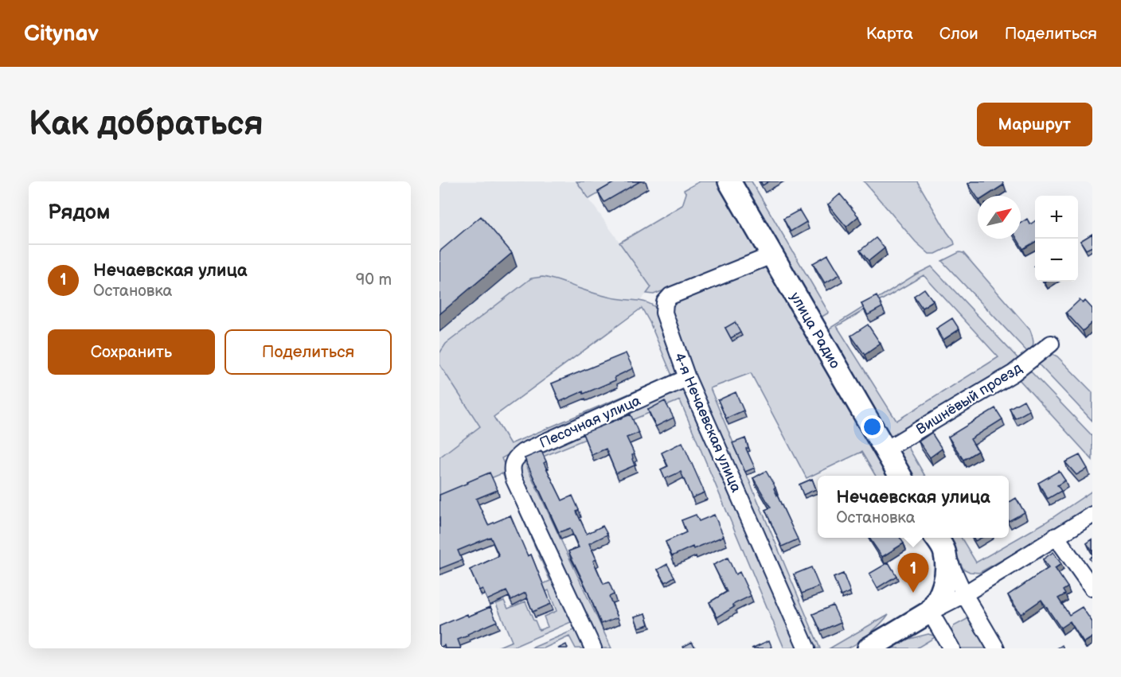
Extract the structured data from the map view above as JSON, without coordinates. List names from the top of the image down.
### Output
{
  "streets": {
    "street": [
      "улица Радио",
      "Вишнёвый проезд",
      "Песочная улица",
      "4-я Нечаевская улица"
    ]
  },
  "crossings": [
    ["улица Радио", "Вишнёвый проезд"],
    ["улица Радио", "4-я Нечаевская улица"],
    ["Песочная улица", "4-я Нечаевская улица"]
  ],
  "north": "top right",
  "page": {
    "header": "Citynav",
    "nav": ["Карта", "Слои", "Поделиться"],
    "buttons": [
      "Маршрут",
      ["Сохранить", "Поделиться"]
    ],
    "title": "Как добраться",
    "heading": "Рядом",
    "map_buttons": ["+", "−"],
    "list": [
      {
        "mark": "1",
        "name": "Нечаевская улица",
        "note": "Остановка",
        "value": "90 m"
      }
    ],
    "popup": ["Нечаевская улица", "Остановка"],
    "pins": "1"
  }
}
